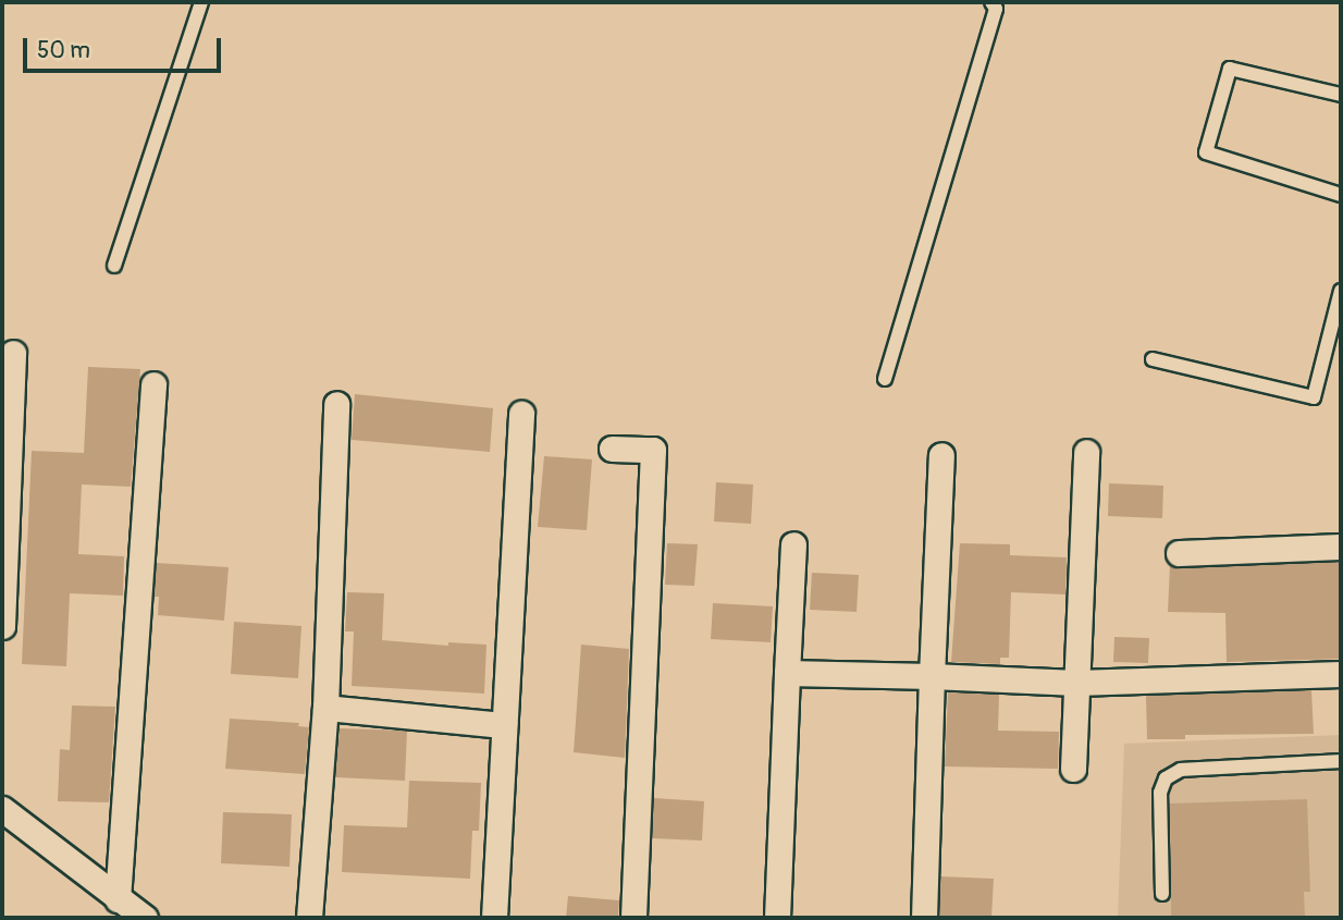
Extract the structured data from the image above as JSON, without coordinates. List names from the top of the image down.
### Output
{
  "scale_bar": "50 m"
}
